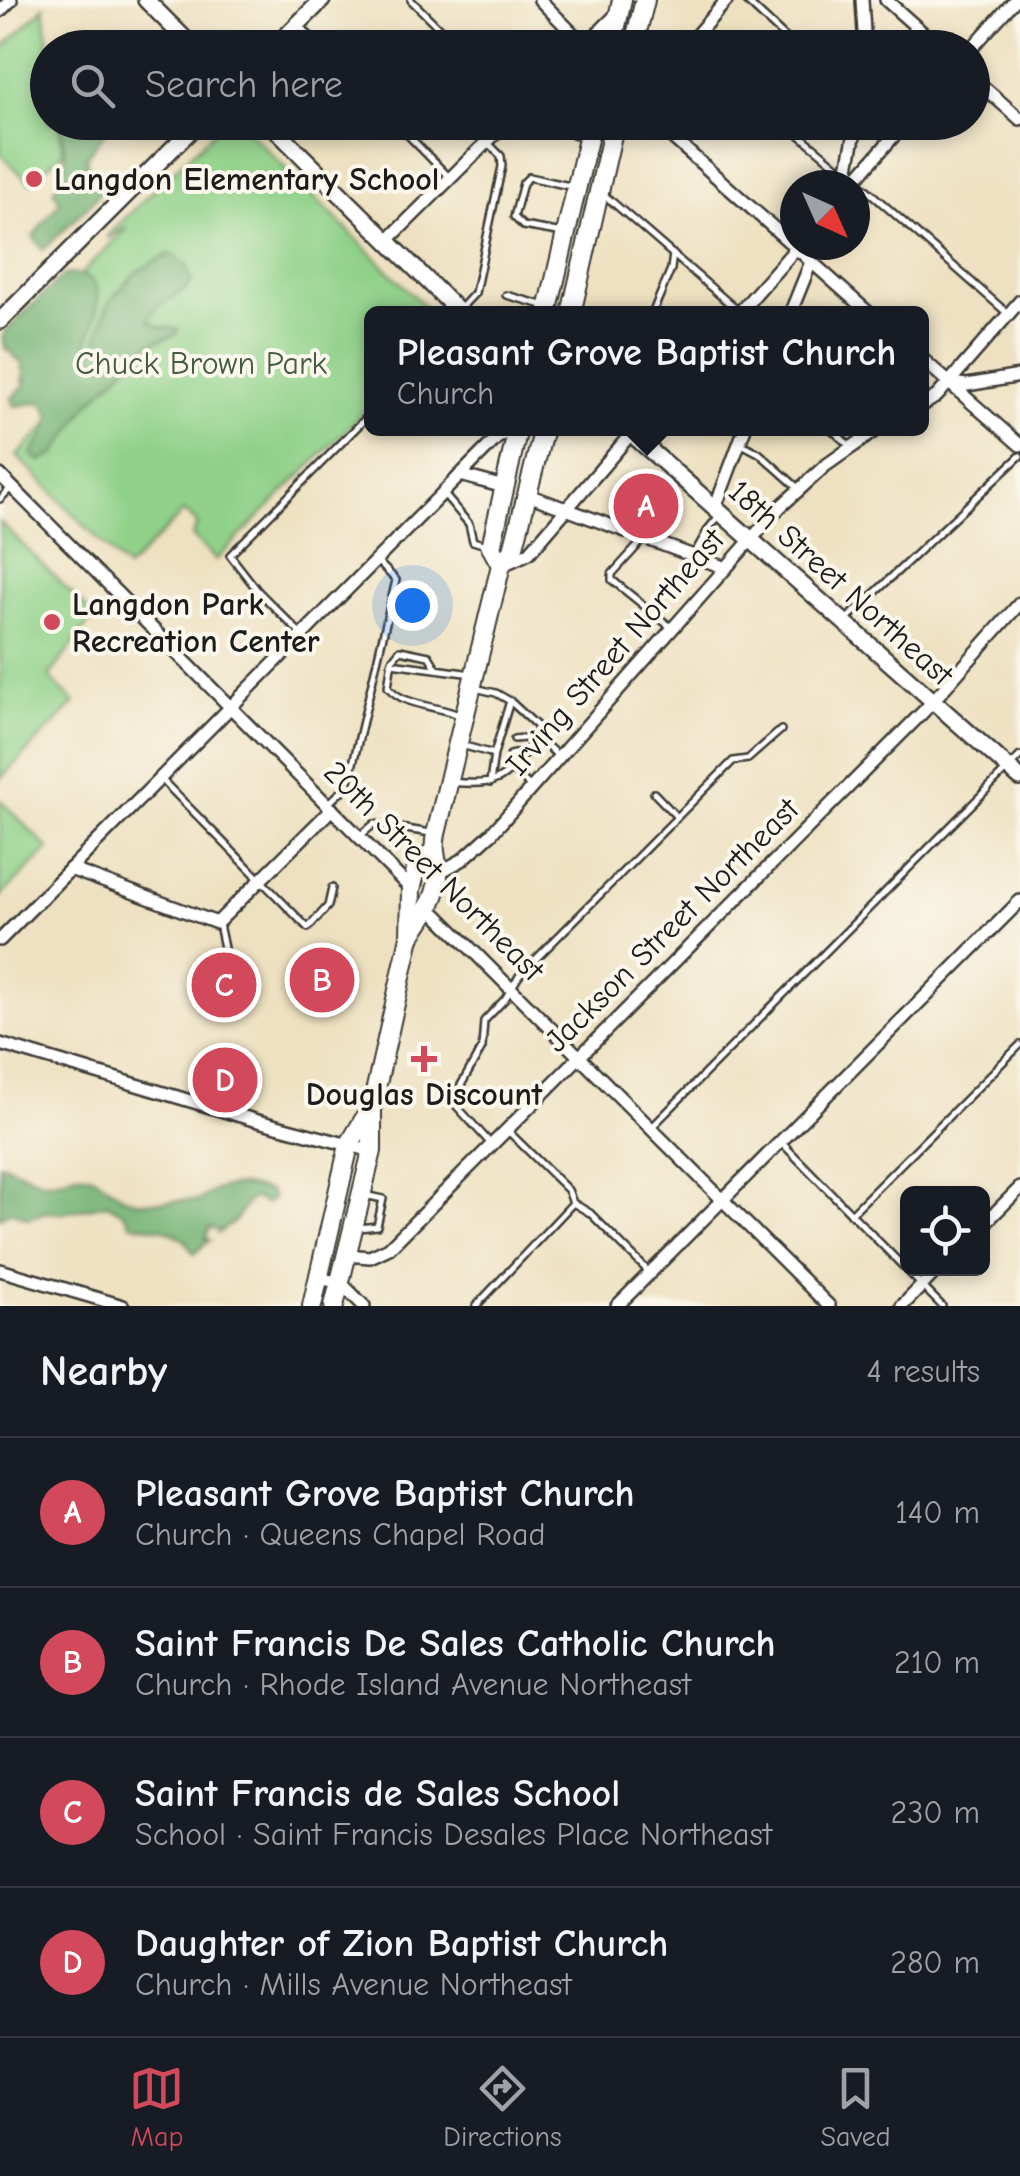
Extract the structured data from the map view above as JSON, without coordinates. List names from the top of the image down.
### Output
{
  "streets": {
    "street": [
      "18th Street Northeast",
      "Irving Street Northeast",
      "20th Street Northeast",
      "Jackson Street Northeast"
    ]
  },
  "crossings": [
    ["18th Street Northeast", "Irving Street Northeast"],
    ["18th Street Northeast", "Jackson Street Northeast"],
    ["20th Street Northeast", "Jackson Street Northeast"]
  ],
  "parks": ["Chuck Brown Park"],
  "places": {
    "other": ["Langdon Elementary School", "Langdon Park Recreation Center"],
    "health": ["Douglas Discount"]
  },
  "north": "bottom right",
  "page": {
    "search": "Search here",
    "popup": ["Pleasant Grove Baptist Church", "Church"],
    "pins": [
      "A",
      "B",
      "C",
      "D"
    ],
    "heading": ["Nearby", "4 results"],
    "list": [
      {
        "mark": "A",
        "name": "Pleasant Grove Baptist Church",
        "note": "Church · Queens Chapel Road",
        "value": "140 m"
      },
      {
        "mark": "B",
        "name": "Saint Francis De Sales Catholic Church",
        "note": "Church · Rhode Island Avenue Northeast",
        "value": "210 m"
      },
      {
        "mark": "C",
        "name": "Saint Francis de Sales School",
        "note": "School · Saint Francis Desales Place Northeast",
        "value": "230 m"
      },
      {
        "mark": "D",
        "name": "Daughter of Zion Baptist Church",
        "note": "Church · Mills Avenue Northeast",
        "value": "280 m"
      }
    ],
    "nav": ["Map", "Directions", "Saved"]
  }
}
